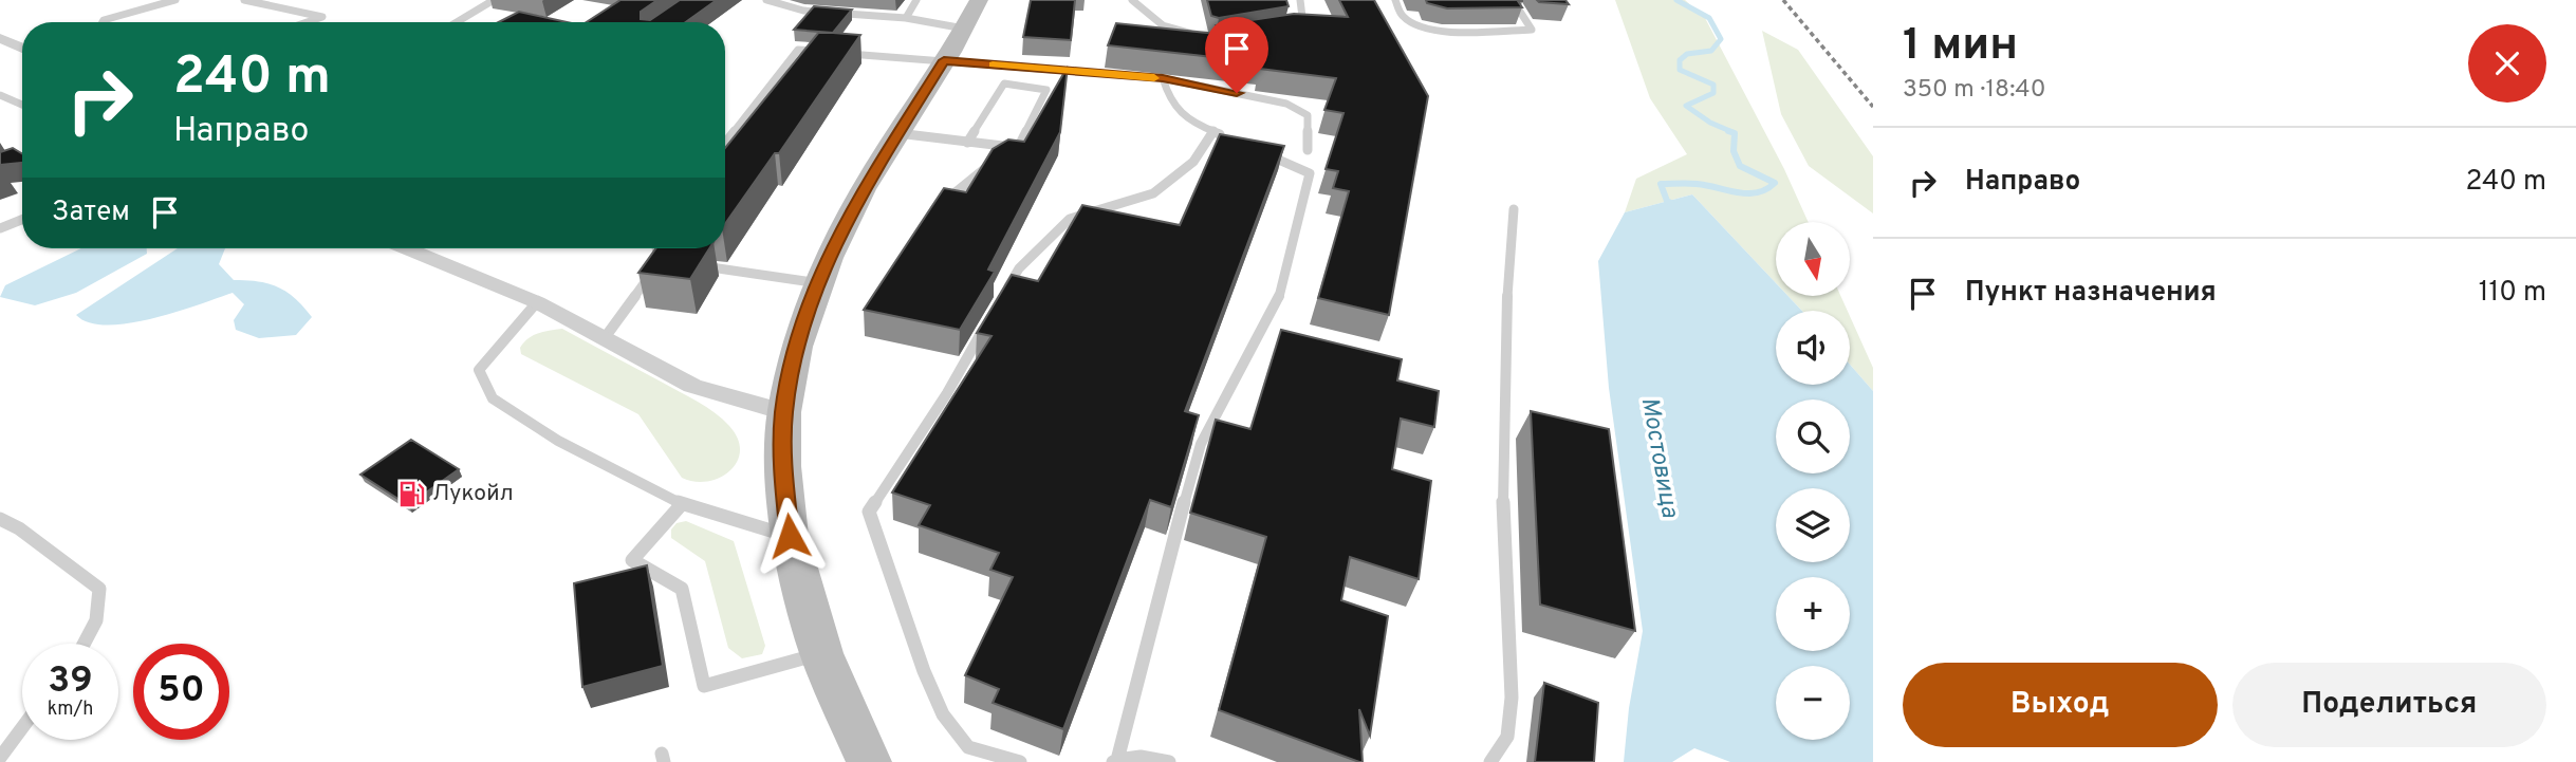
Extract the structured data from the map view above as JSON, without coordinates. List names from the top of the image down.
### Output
{
  "water": ["Мостовица"],
  "places": {
    "fuel station": ["Лукойл"]
  },
  "north": "bottom",
  "page": {
    "heading": ["1 мин", "350 m · 18:40"],
    "turn": ["240 m", "Направо"],
    "list": [
      {
        "name": "Направо",
        "value": "240 m"
      },
      {
        "name": "Пункт назначения",
        "value": "110 m"
      }
    ],
    "then": "Затем",
    "map_buttons": ["+", "−"],
    "speed": "39 km/h",
    "limit": "50",
    "buttons": ["Выход", "Поделиться"]
  }
}
